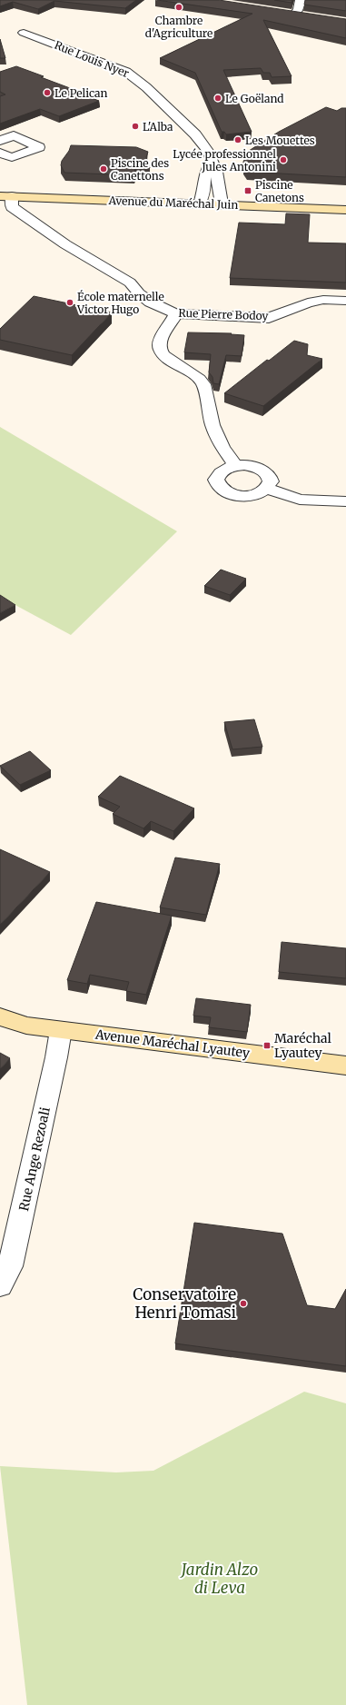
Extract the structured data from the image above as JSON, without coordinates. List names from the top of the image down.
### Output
{
  "streets": {
    "main road": ["Avenue du Maréchal Juin", "Avenue Maréchal Lyautey"],
    "street": ["Rue Louis Nyer", "Rue Pierre Bodoy", "Rue Ange Rezoali"]
  },
  "crossings": [
    ["Rue Louis Nyer", "Avenue du Maréchal Juin"],
    ["Avenue du Maréchal Juin", "Rue Pierre Bodoy"],
    ["Avenue Maréchal Lyautey", "Rue Ange Rezoali"]
  ],
  "parks": ["Jardin Alzo di Leva"],
  "places": {
    "other": [
      "Chambre d'Agriculture",
      "Le Pelican",
      "Le Goëland",
      "L'Alba",
      "Les Mouettes",
      "Lycée professionnel Jules Antonini",
      "Piscine des Canettons",
      "École maternelle Victor Hugo",
      "Conservatoire Henri Tomasi"
    ],
    "transit": ["Piscine Canetons", "Maréchal Lyautey"]
  }
}
